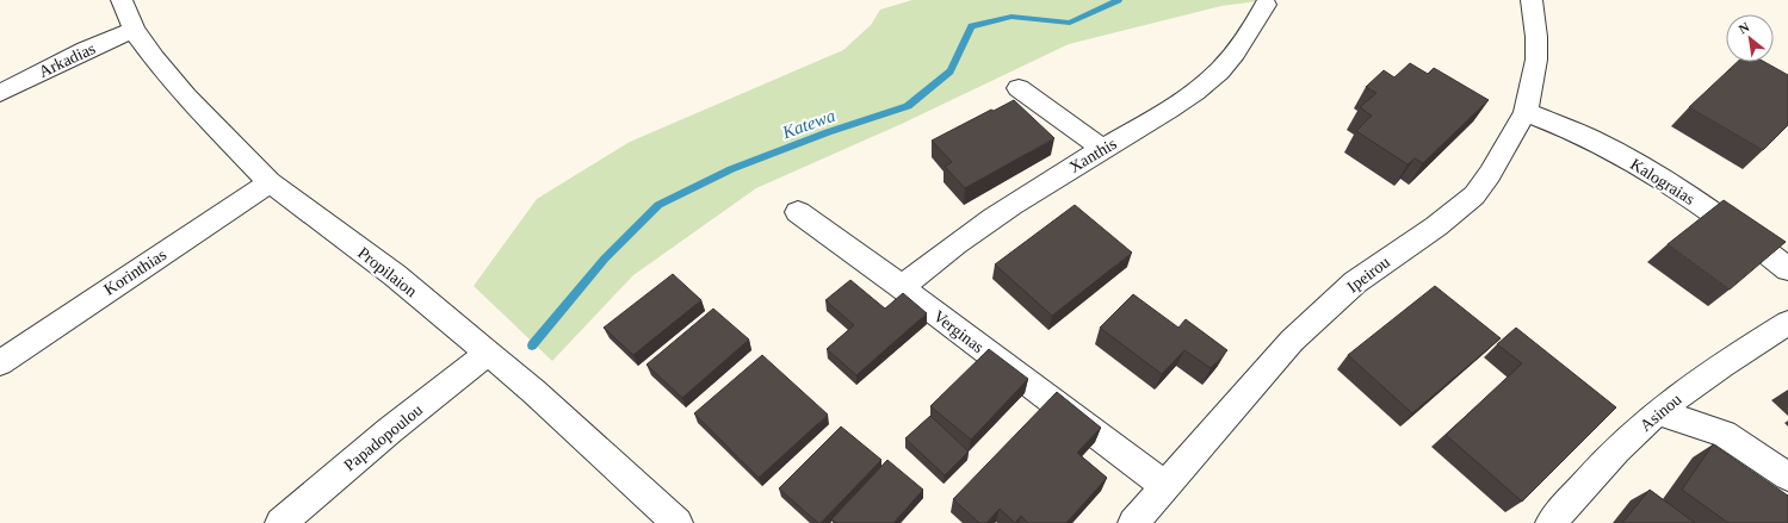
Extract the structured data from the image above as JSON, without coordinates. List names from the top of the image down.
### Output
{
  "streets": {
    "street": [
      "Arkadias",
      "Xanthis",
      "Kalograias",
      "Korinthias",
      "Propilaion",
      "Ipeirou",
      "Verginas",
      "Asinou",
      "Papadopoulou"
    ]
  },
  "crossings": [
    ["Arkadias", "Propilaion"],
    ["Xanthis", "Verginas"],
    ["Kalograias", "Ipeirou"],
    ["Korinthias", "Propilaion"],
    ["Propilaion", "Papadopoulou"],
    ["Ipeirou", "Verginas"]
  ],
  "water": ["Katewa"],
  "north": "top left"
}
